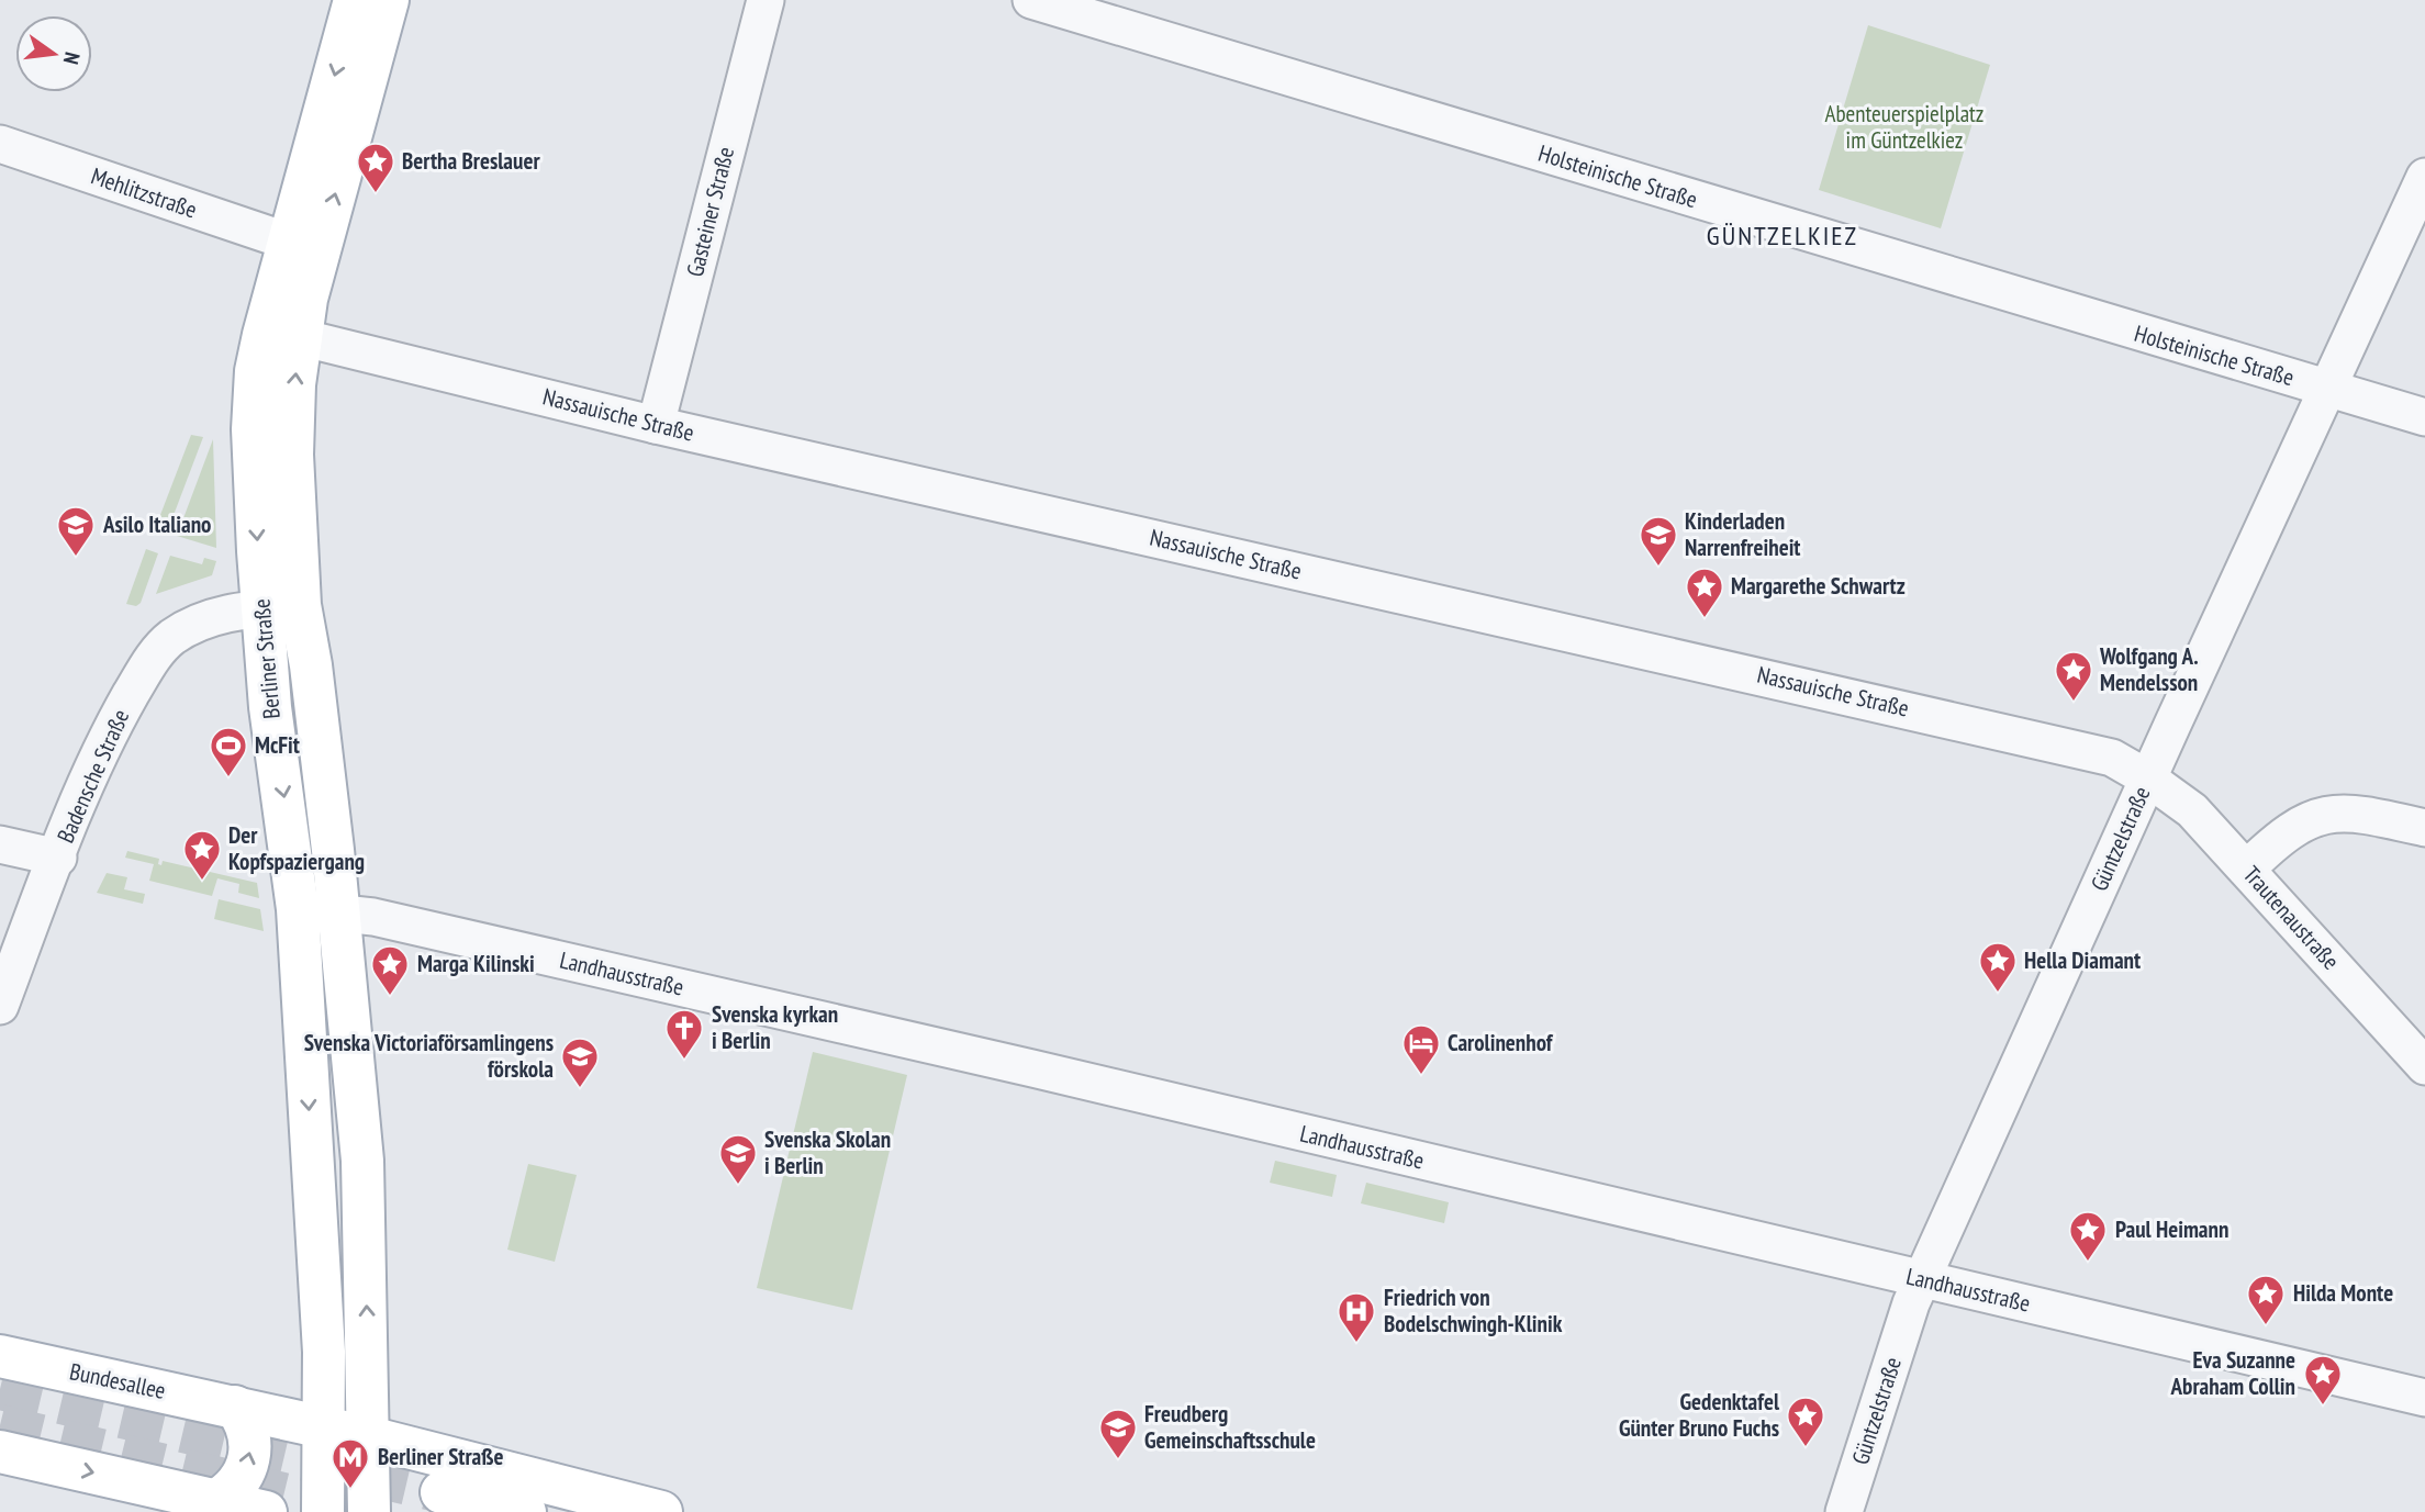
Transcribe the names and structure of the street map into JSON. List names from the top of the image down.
{
  "streets": {
    "main road": ["Berliner Straße", "Bundesallee"],
    "street": [
      "Holsteinische Straße",
      "Mehlitzstraße",
      "Gasteiner Straße",
      "Nassauische Straße",
      "Badensche Straße",
      "Güntzelstraße",
      "Trautenaustraße",
      "Landhausstraße"
    ]
  },
  "crossings": [
    ["Holsteinische Straße", "Güntzelstraße"],
    ["Mehlitzstraße", "Berliner Straße"],
    ["Gasteiner Straße", "Nassauische Straße"],
    ["Nassauische Straße", "Berliner Straße"],
    ["Nassauische Straße", "Güntzelstraße"],
    ["Nassauische Straße", "Trautenaustraße"],
    ["Berliner Straße", "Badensche Straße"],
    ["Berliner Straße", "Landhausstraße"],
    ["Berliner Straße", "Bundesallee"],
    ["Güntzelstraße", "Trautenaustraße"],
    ["Güntzelstraße", "Landhausstraße"]
  ],
  "districts": ["GÜNTZELKIEZ"],
  "parks": ["Abenteuerspielplatz im Güntzelkiez"],
  "places": {
    "place": [
      "Bertha Breslauer",
      "Margarethe Schwartz",
      "Wolfgang A. Mendelsson",
      "Der Kopfspaziergang",
      "Hella Diamant",
      "Marga Kilinski",
      "Paul Heimann",
      "Hilda Monte",
      "Eva Suzanne Abraham Collin",
      "Gedenktafel Günter Bruno Fuchs"
    ],
    "school or university": [
      "Asilo Italiano",
      "Kinderladen Narrenfreiheit",
      "Svenska Victoriaförsamlingens förskola",
      "Svenska Skolan i Berlin",
      "Freudberg Gemeinschaftsschule"
    ],
    "sports": ["McFit"],
    "church": ["Svenska kyrkan i Berlin"],
    "hotel": ["Carolinenhof"],
    "hospital": ["Friedrich von Bodelschwingh-Klinik"],
    "metro station": ["Berliner Straße"]
  },
  "north": "right"
}
